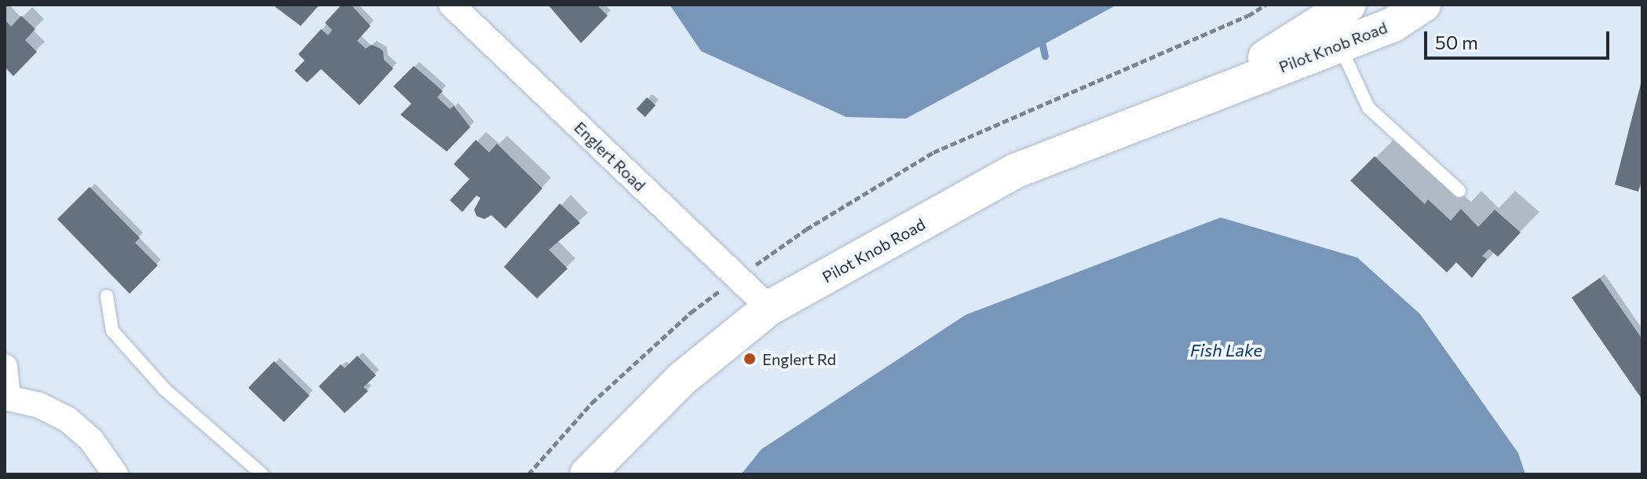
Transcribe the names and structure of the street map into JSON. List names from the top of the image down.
{
  "streets": {
    "main road": ["Pilot Knob Road"],
    "street": ["Englert Road"]
  },
  "crossings": [
    ["Pilot Knob Road", "Englert Road"]
  ],
  "water": ["Fish Lake"],
  "places": ["Englert Rd"],
  "scale_bar": "50 m"
}
